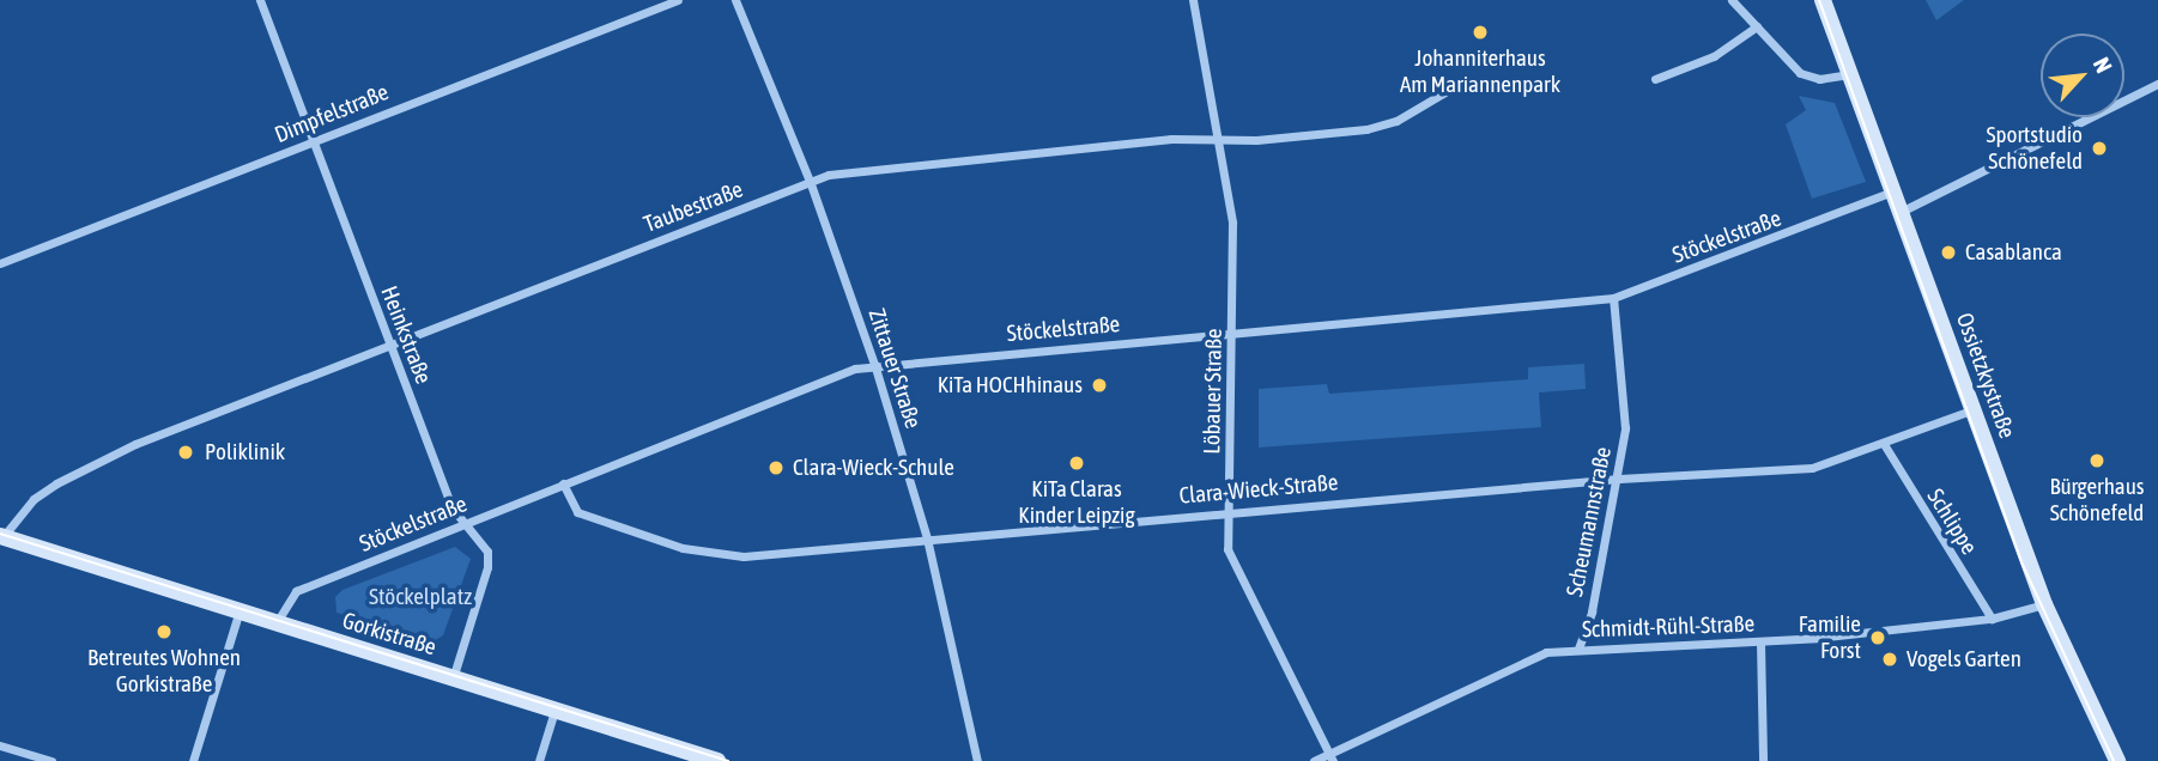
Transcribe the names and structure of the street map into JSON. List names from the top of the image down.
{
  "streets": {
    "main road": ["Ossietzkystraße", "Gorkistraße"],
    "street": [
      "Dimpfelstraße",
      "Taubestraße",
      "Stöckelstraße",
      "Heinkstraße",
      "Zittauer Straße",
      "Löbauer Straße",
      "Clara-Wieck-Straße",
      "Scheumannstraße",
      "Schlippe",
      "Schmidt-Rühl-Straße"
    ]
  },
  "crossings": [
    ["Dimpfelstraße", "Heinkstraße"],
    ["Taubestraße", "Heinkstraße"],
    ["Taubestraße", "Zittauer Straße"],
    ["Taubestraße", "Löbauer Straße"],
    ["Taubestraße", "Gorkistraße"],
    ["Stöckelstraße", "Heinkstraße"],
    ["Stöckelstraße", "Zittauer Straße"],
    ["Stöckelstraße", "Ossietzkystraße"],
    ["Stöckelstraße", "Löbauer Straße"],
    ["Stöckelstraße", "Clara-Wieck-Straße"],
    ["Stöckelstraße", "Scheumannstraße"],
    ["Stöckelstraße", "Gorkistraße"],
    ["Heinkstraße", "Gorkistraße"],
    ["Zittauer Straße", "Clara-Wieck-Straße"],
    ["Ossietzkystraße", "Clara-Wieck-Straße"],
    ["Ossietzkystraße", "Schmidt-Rühl-Straße"],
    ["Löbauer Straße", "Clara-Wieck-Straße"],
    ["Löbauer Straße", "Schmidt-Rühl-Straße"],
    ["Clara-Wieck-Straße", "Scheumannstraße"],
    ["Clara-Wieck-Straße", "Schlippe"],
    ["Scheumannstraße", "Schmidt-Rühl-Straße"],
    ["Schlippe", "Schmidt-Rühl-Straße"]
  ],
  "parks": ["Stöckelplatz"],
  "places": [
    "Johanniterhaus Am Mariannenpark",
    "Sportstudio Schönefeld",
    "Casablanca",
    "KiTa HOCHhinaus",
    "Poliklinik",
    "Bürgerhaus Schönefeld",
    "KiTa Claras Kinder Leipzig",
    "Clara-Wieck-Schule",
    "Betreutes Wohnen Gorkistraße",
    "Familie Forst",
    "Vogels Garten"
  ],
  "north": "top right"
}
